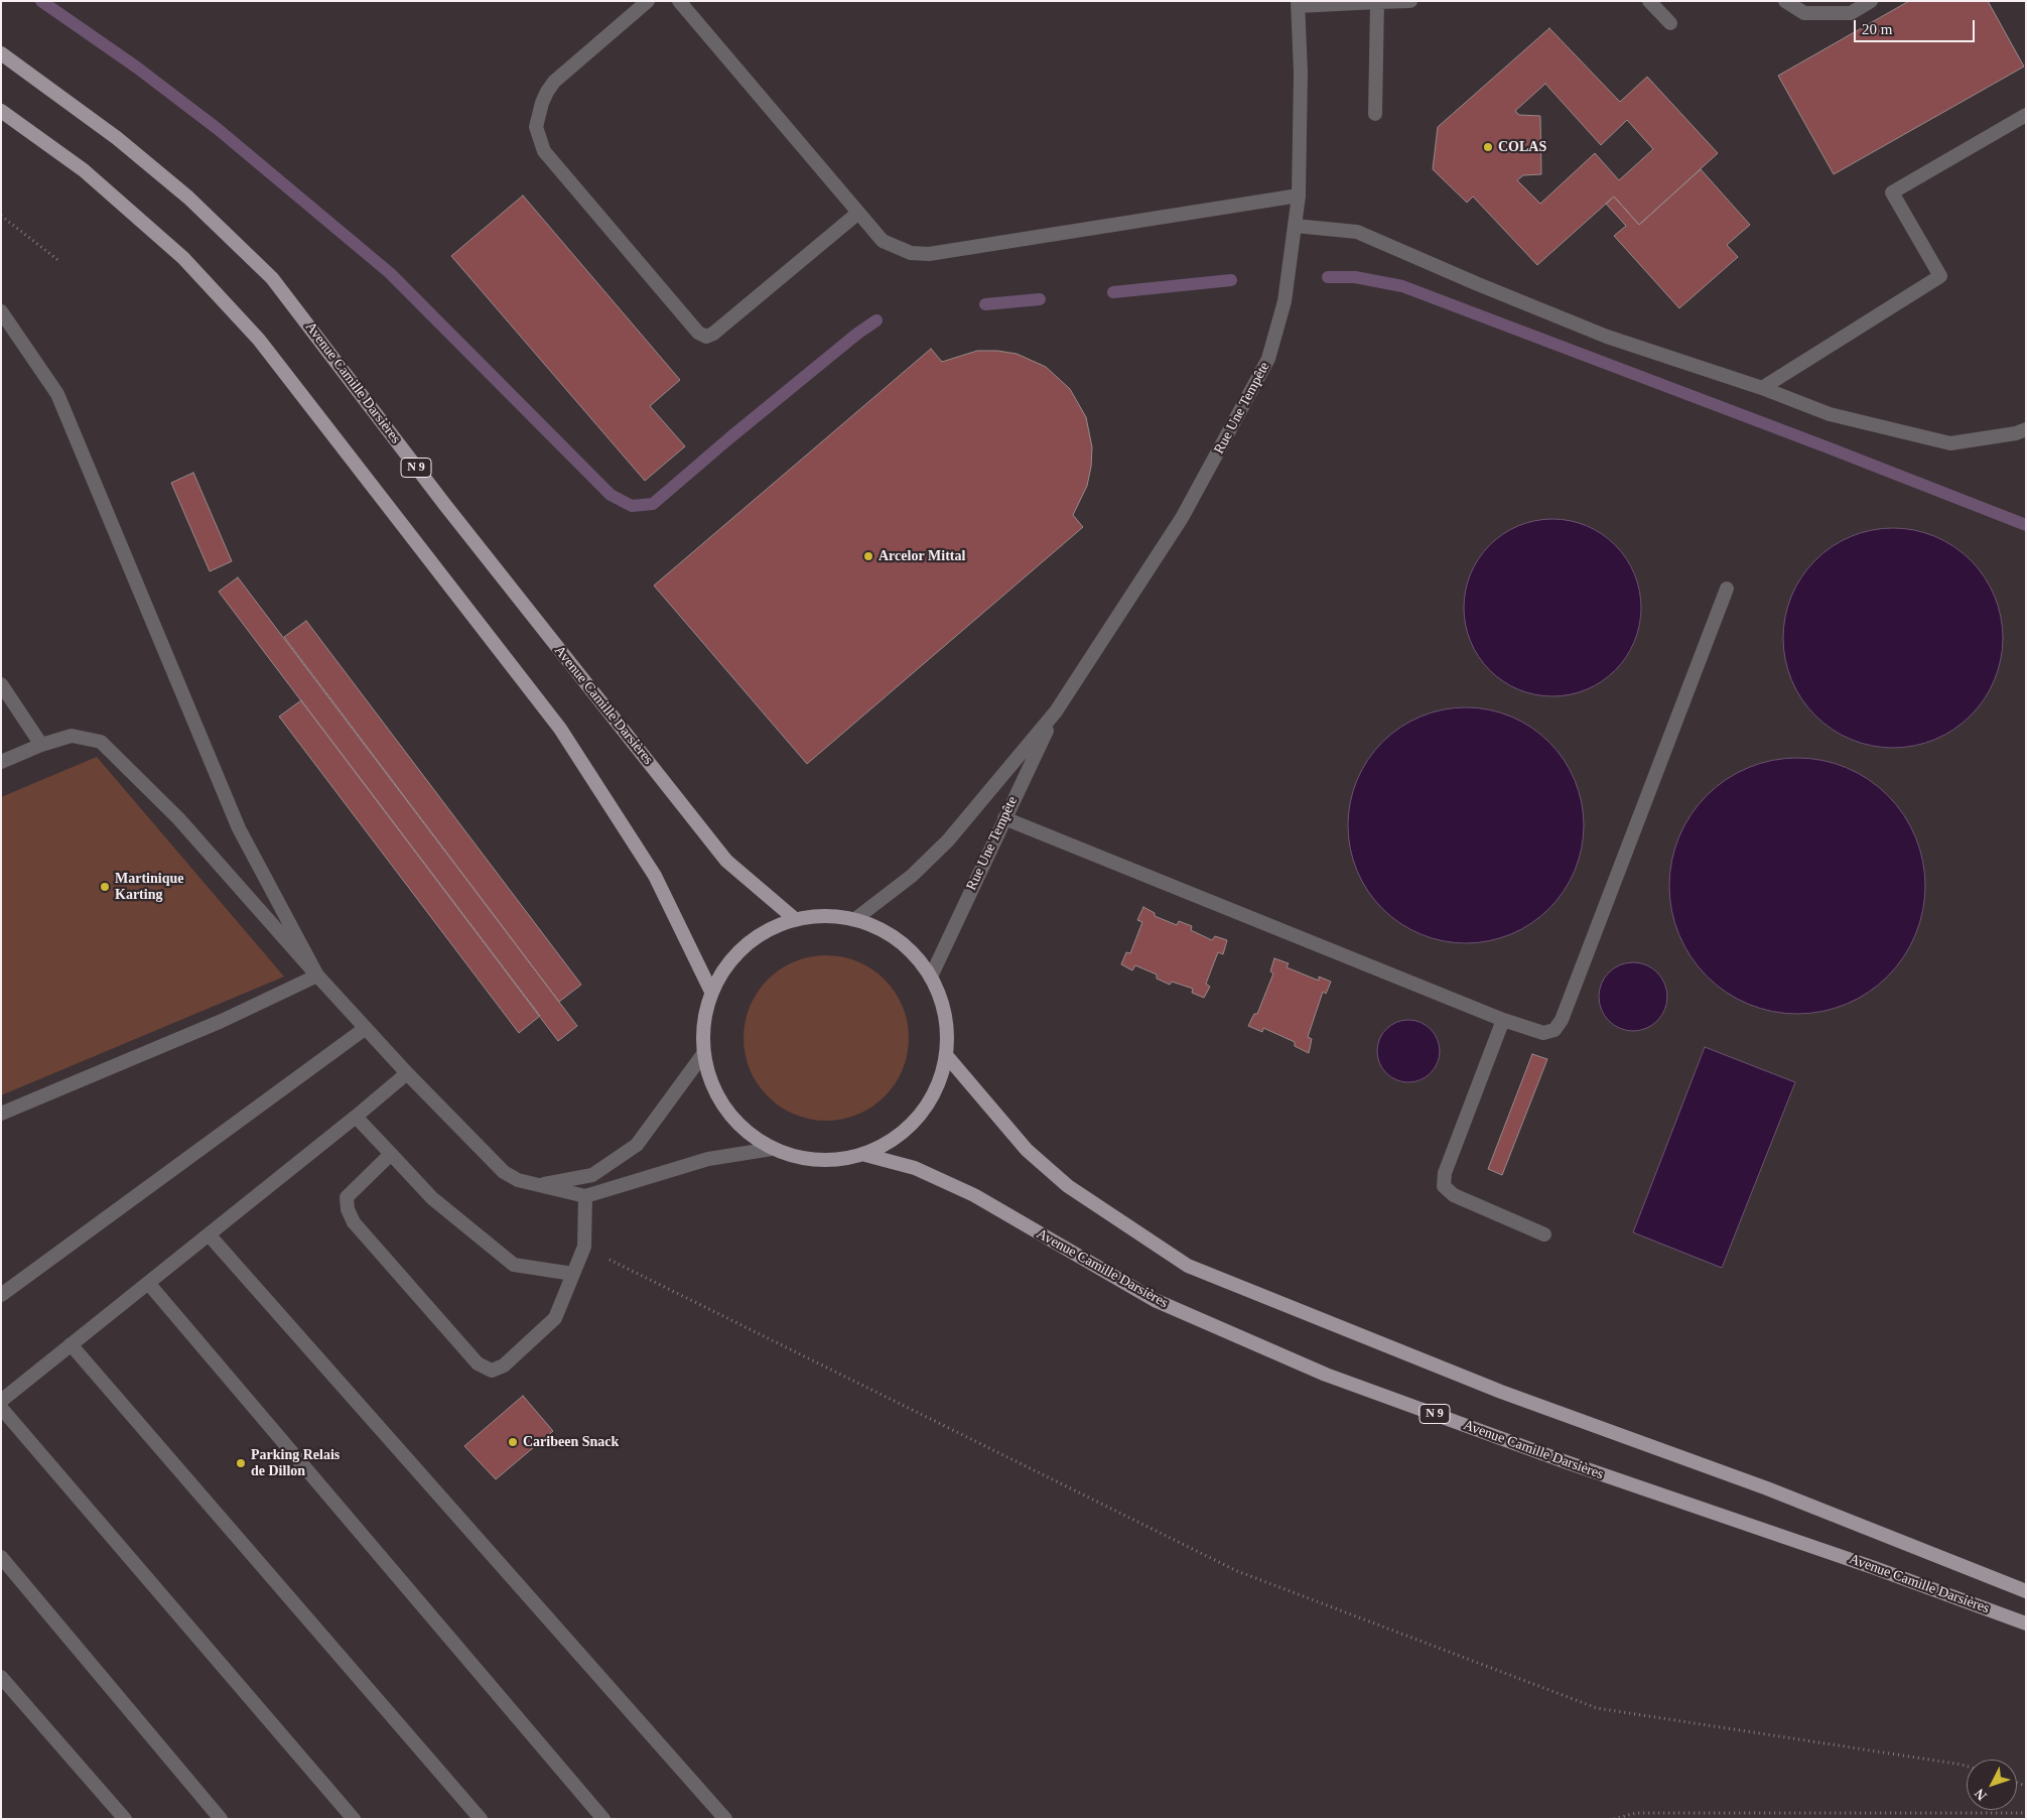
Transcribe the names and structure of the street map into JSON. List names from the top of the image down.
{
  "streets": {
    "main road": ["Avenue Camille Darsières", "N 9"],
    "street": ["Rue Une Tempête"]
  },
  "places": [
    "COLAS",
    "Arcelor Mittal",
    "Martinique Karting",
    "Caribeen Snack",
    "Parking Relais de Dillon"
  ],
  "scale_bar": "20 m",
  "north": "bottom left"
}
